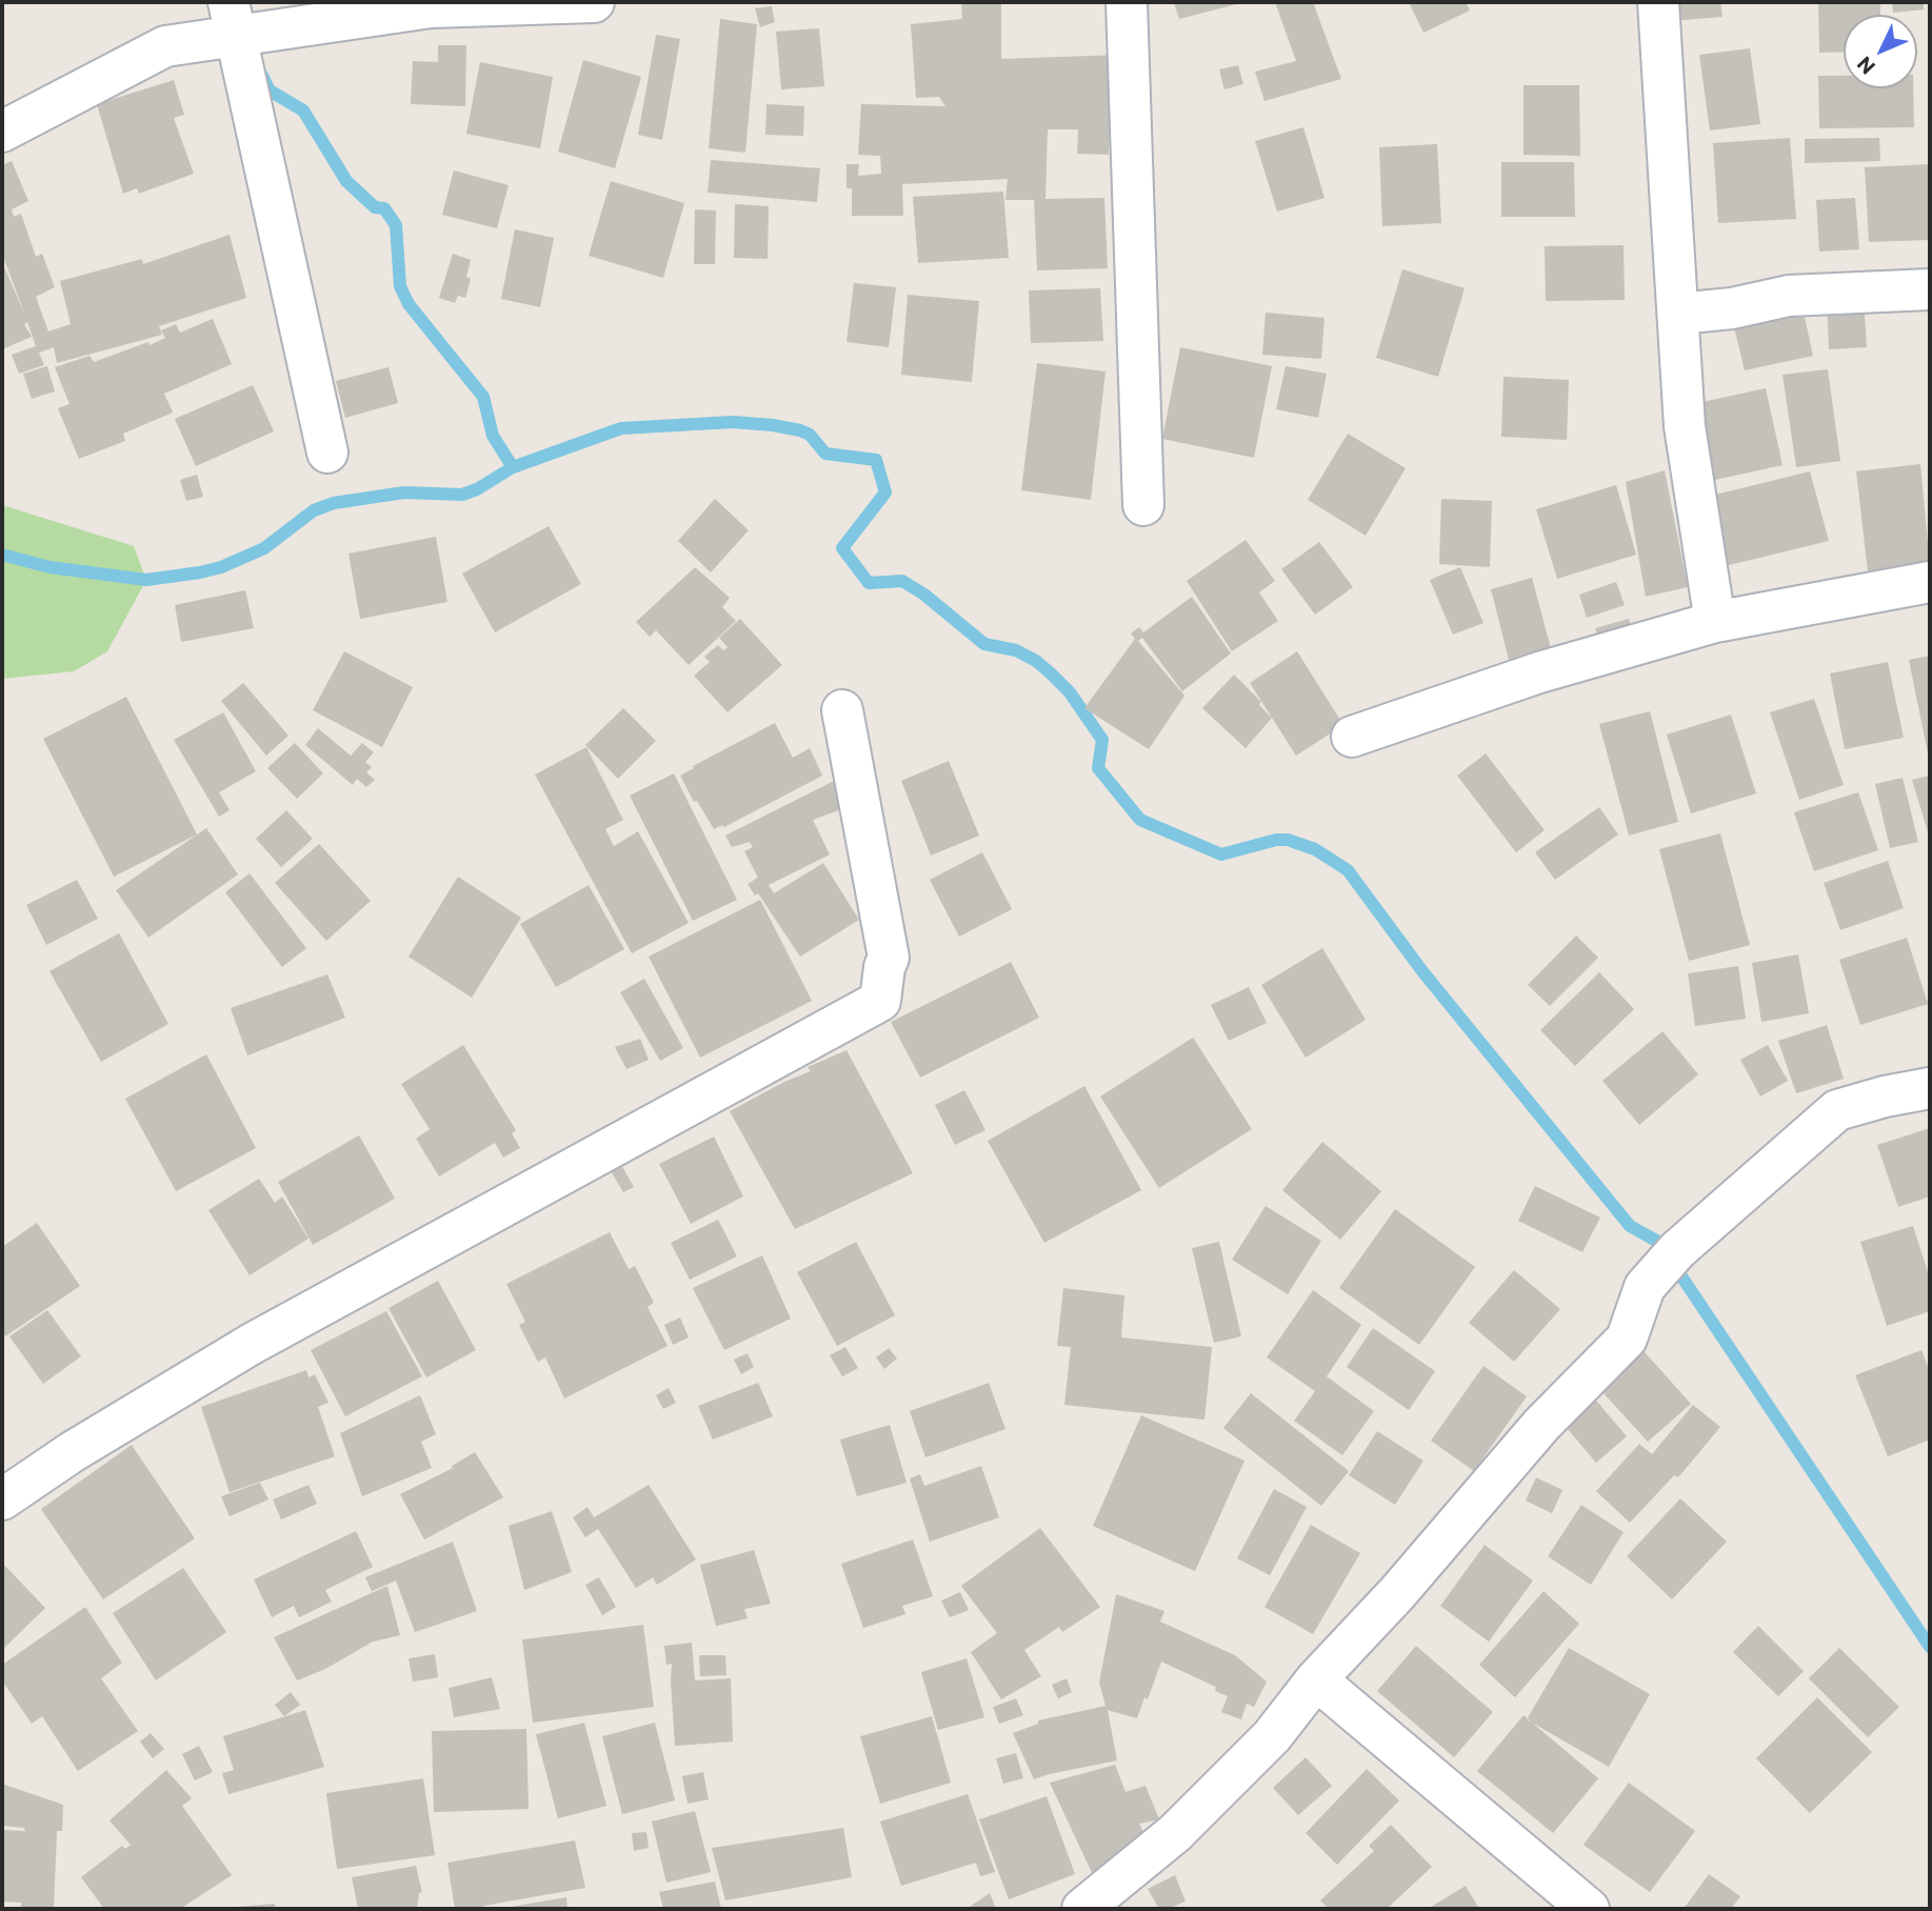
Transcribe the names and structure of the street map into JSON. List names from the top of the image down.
{
  "north": "bottom left"
}
